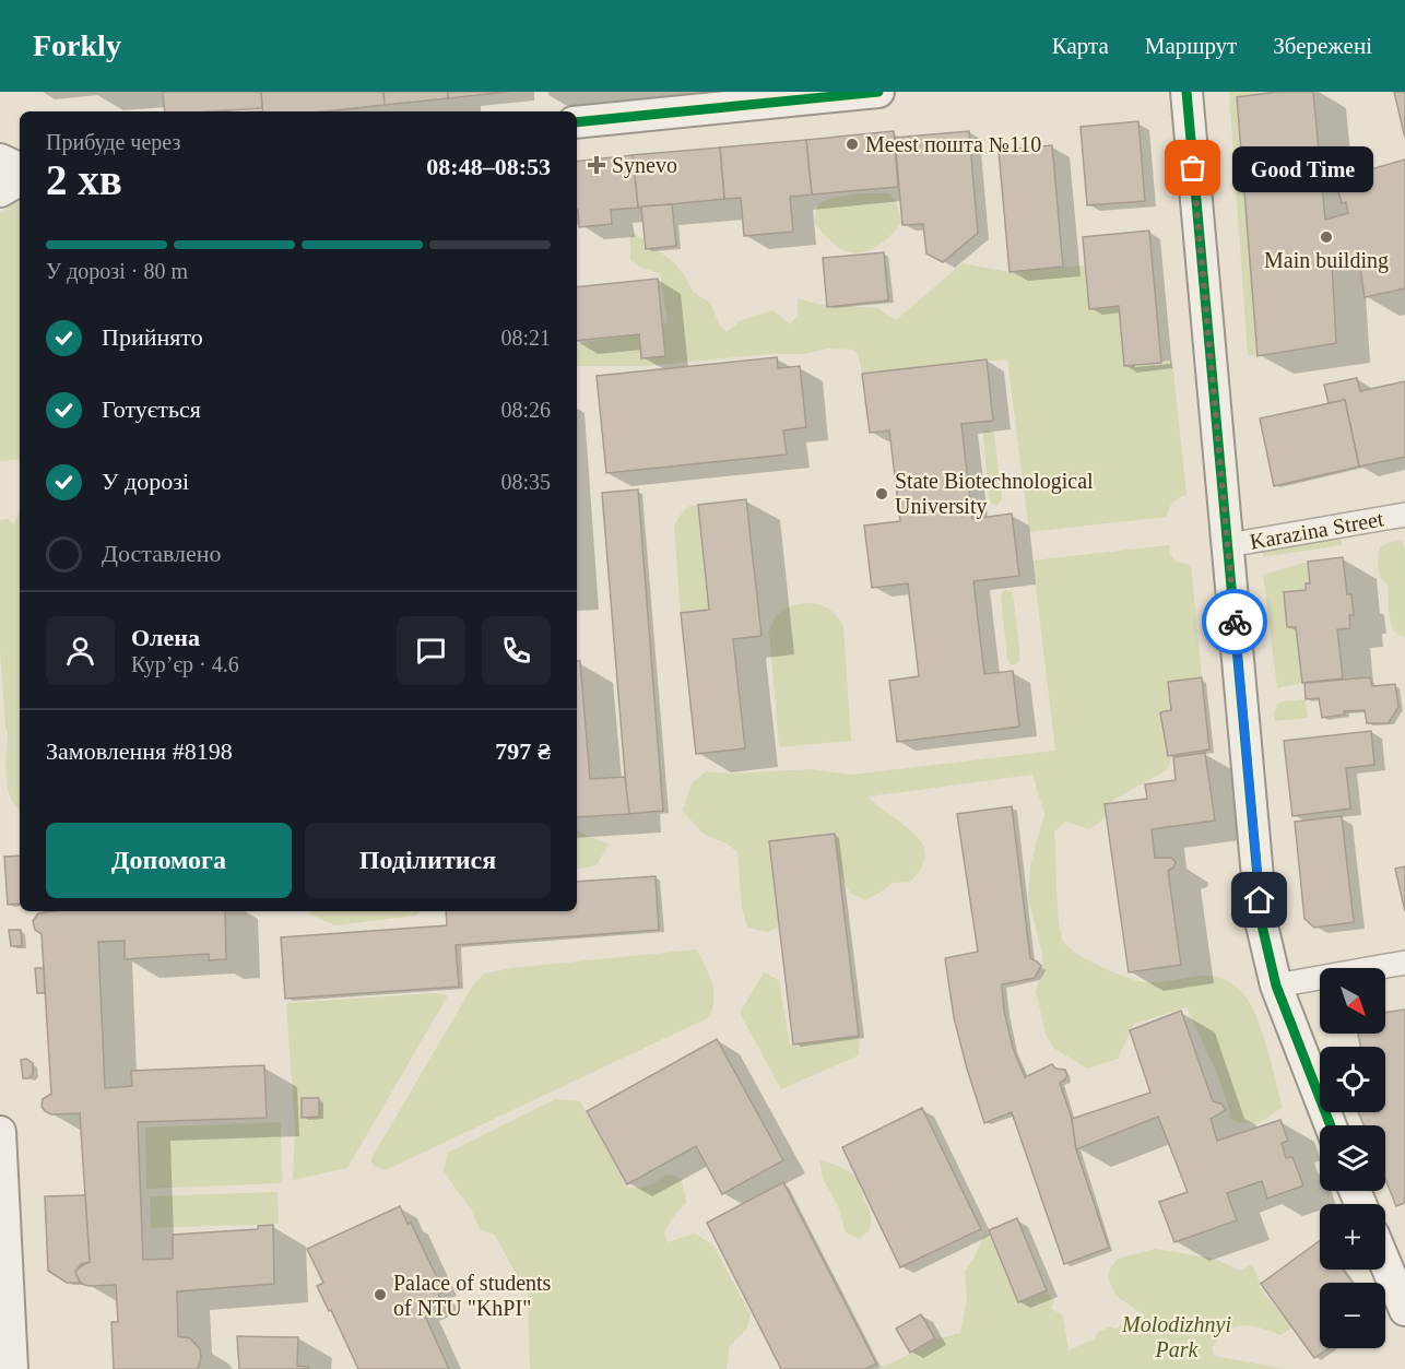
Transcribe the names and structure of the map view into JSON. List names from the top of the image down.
{
  "streets": {
    "street": ["Karazina Street"]
  },
  "parks": ["Molodizhnyi Park"],
  "places": {
    "other": [
      "Meest пошта №110",
      "Good Time",
      "Main building",
      "State Biotechnological University",
      "Palace of students of NTU \"KhPI\""
    ],
    "health": ["Synevo"]
  },
  "north": "bottom right",
  "page": {
    "header": "Forkly",
    "nav": ["Карта", "Маршрут", "Збережені"],
    "heading": ["2 хв", "Прибуде через", "08:48–08:53"],
    "panel": [
      "Олена",
      "Кур’єр · 4.6",
      "Замовлення #8198",
      "797 ₴"
    ],
    "bubble": "Good Time",
    "bar": "У дорозі · 80 m",
    "list": [
      ["Прийнято", "08:21"],
      ["Готується", "08:26"],
      ["У дорозі", "08:35"],
      "Доставлено"
    ],
    "buttons": ["Допомога", "Поділитися"],
    "map_buttons": ["+", "−"]
  }
}
